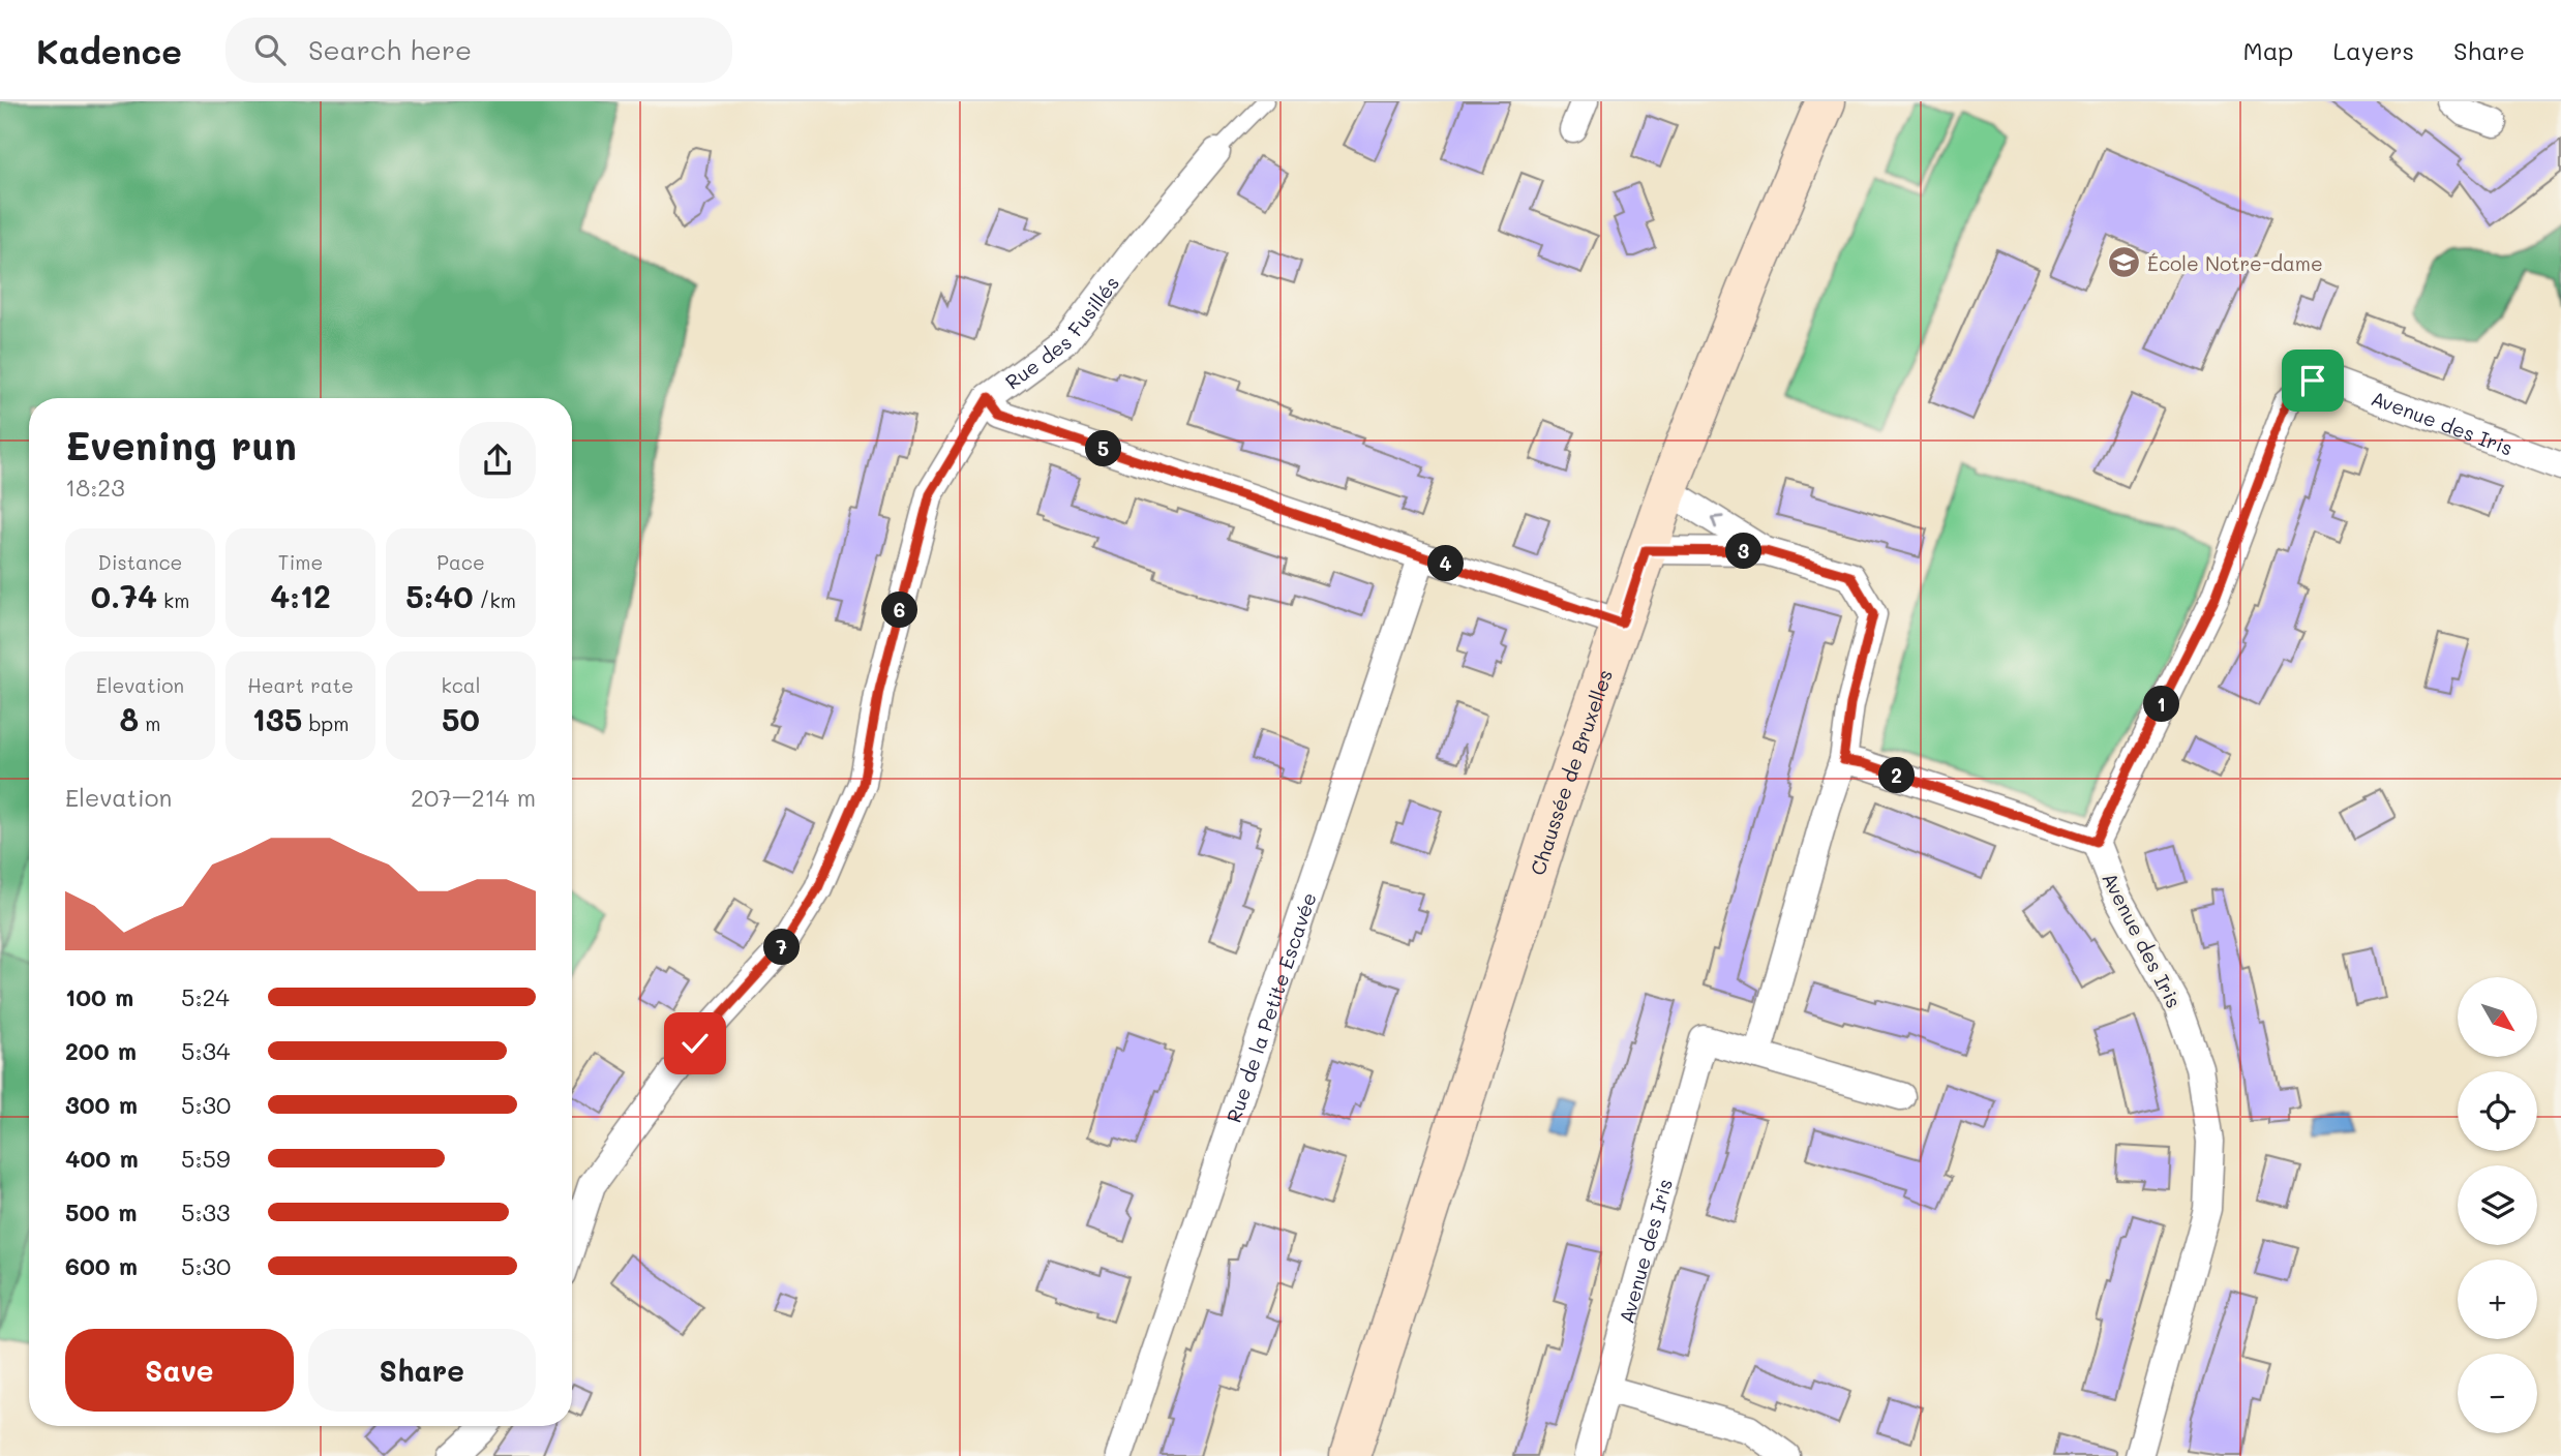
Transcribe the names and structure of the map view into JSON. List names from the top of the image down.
{
  "streets": {
    "main road": ["Chaussée de Bruxelles"],
    "street": ["Rue des Fusillés", "Avenue des Iris", "Rue de la Petite Escavée"]
  },
  "places": {
    "school or university": ["École Notre-dame"]
  },
  "north": "bottom right",
  "page": {
    "header": "Kadence",
    "search": "Search here",
    "nav": ["Map", "Layers", "Share"],
    "heading": ["Evening run", "18:23"],
    "pins": [
      "5",
      "3",
      "4",
      "6",
      "1",
      "2",
      "7"
    ],
    "stats": [
      ["Distance", "0.74 km"],
      ["Time", "4:12"],
      ["Pace", "5:40 /km"],
      ["Elevation", "8 m"],
      ["Heart rate", "135 bpm"],
      ["kcal", "50"]
    ],
    "chart": ["Elevation", "207–214 m"],
    "list": [
      {
        "name": "100 m",
        "note": "5:24"
      },
      {
        "name": "200 m",
        "note": "5:34"
      },
      {
        "name": "300 m",
        "note": "5:30"
      },
      {
        "name": "400 m",
        "note": "5:59"
      },
      {
        "name": "500 m",
        "note": "5:33"
      },
      {
        "name": "600 m",
        "note": "5:30"
      }
    ],
    "map_buttons": ["+", "−"],
    "buttons": ["Save", "Share"]
  }
}
